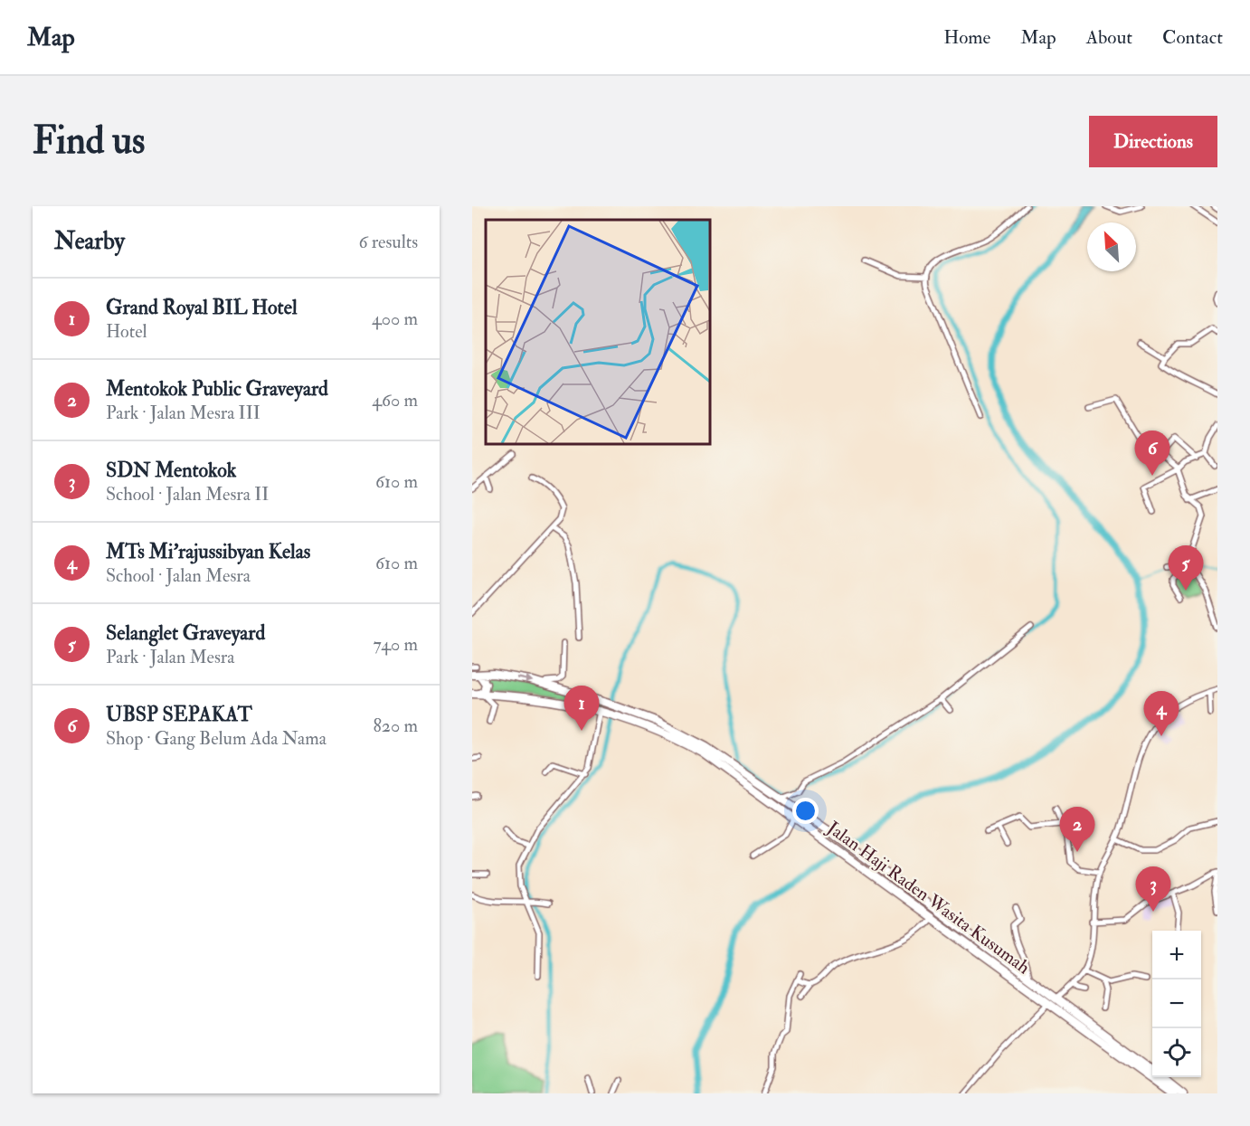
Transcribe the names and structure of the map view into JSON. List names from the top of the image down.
{
  "streets": {
    "highway": ["Jalan Haji Raden Wasita Kusumah"]
  },
  "north": "top left",
  "page": {
    "header": "Map",
    "nav": [
      "Home",
      "Map",
      "About",
      "Contact"
    ],
    "buttons": "Directions",
    "title": "Find us",
    "heading": ["Nearby", "6 results"],
    "list": [
      {
        "mark": "1",
        "name": "Grand Royal BIL Hotel",
        "note": "Hotel",
        "value": "400 m"
      },
      {
        "mark": "2",
        "name": "Mentokok Public Graveyard",
        "note": "Park · Jalan Mesra III",
        "value": "460 m"
      },
      {
        "mark": "3",
        "name": "SDN Mentokok",
        "note": "School · Jalan Mesra II",
        "value": "610 m"
      },
      {
        "mark": "4",
        "name": "MTs Mi'rajussibyan Kelas",
        "note": "School · Jalan Mesra",
        "value": "610 m"
      },
      {
        "mark": "5",
        "name": "Selanglet Graveyard",
        "note": "Park · Jalan Mesra",
        "value": "740 m"
      },
      {
        "mark": "6",
        "name": "UBSP SEPAKAT",
        "note": "Shop · Gang Belum Ada Nama",
        "value": "820 m"
      }
    ],
    "pins": [
      "6",
      "5",
      "1",
      "4",
      "2",
      "3"
    ],
    "map_buttons": ["+", "−"]
  }
}
